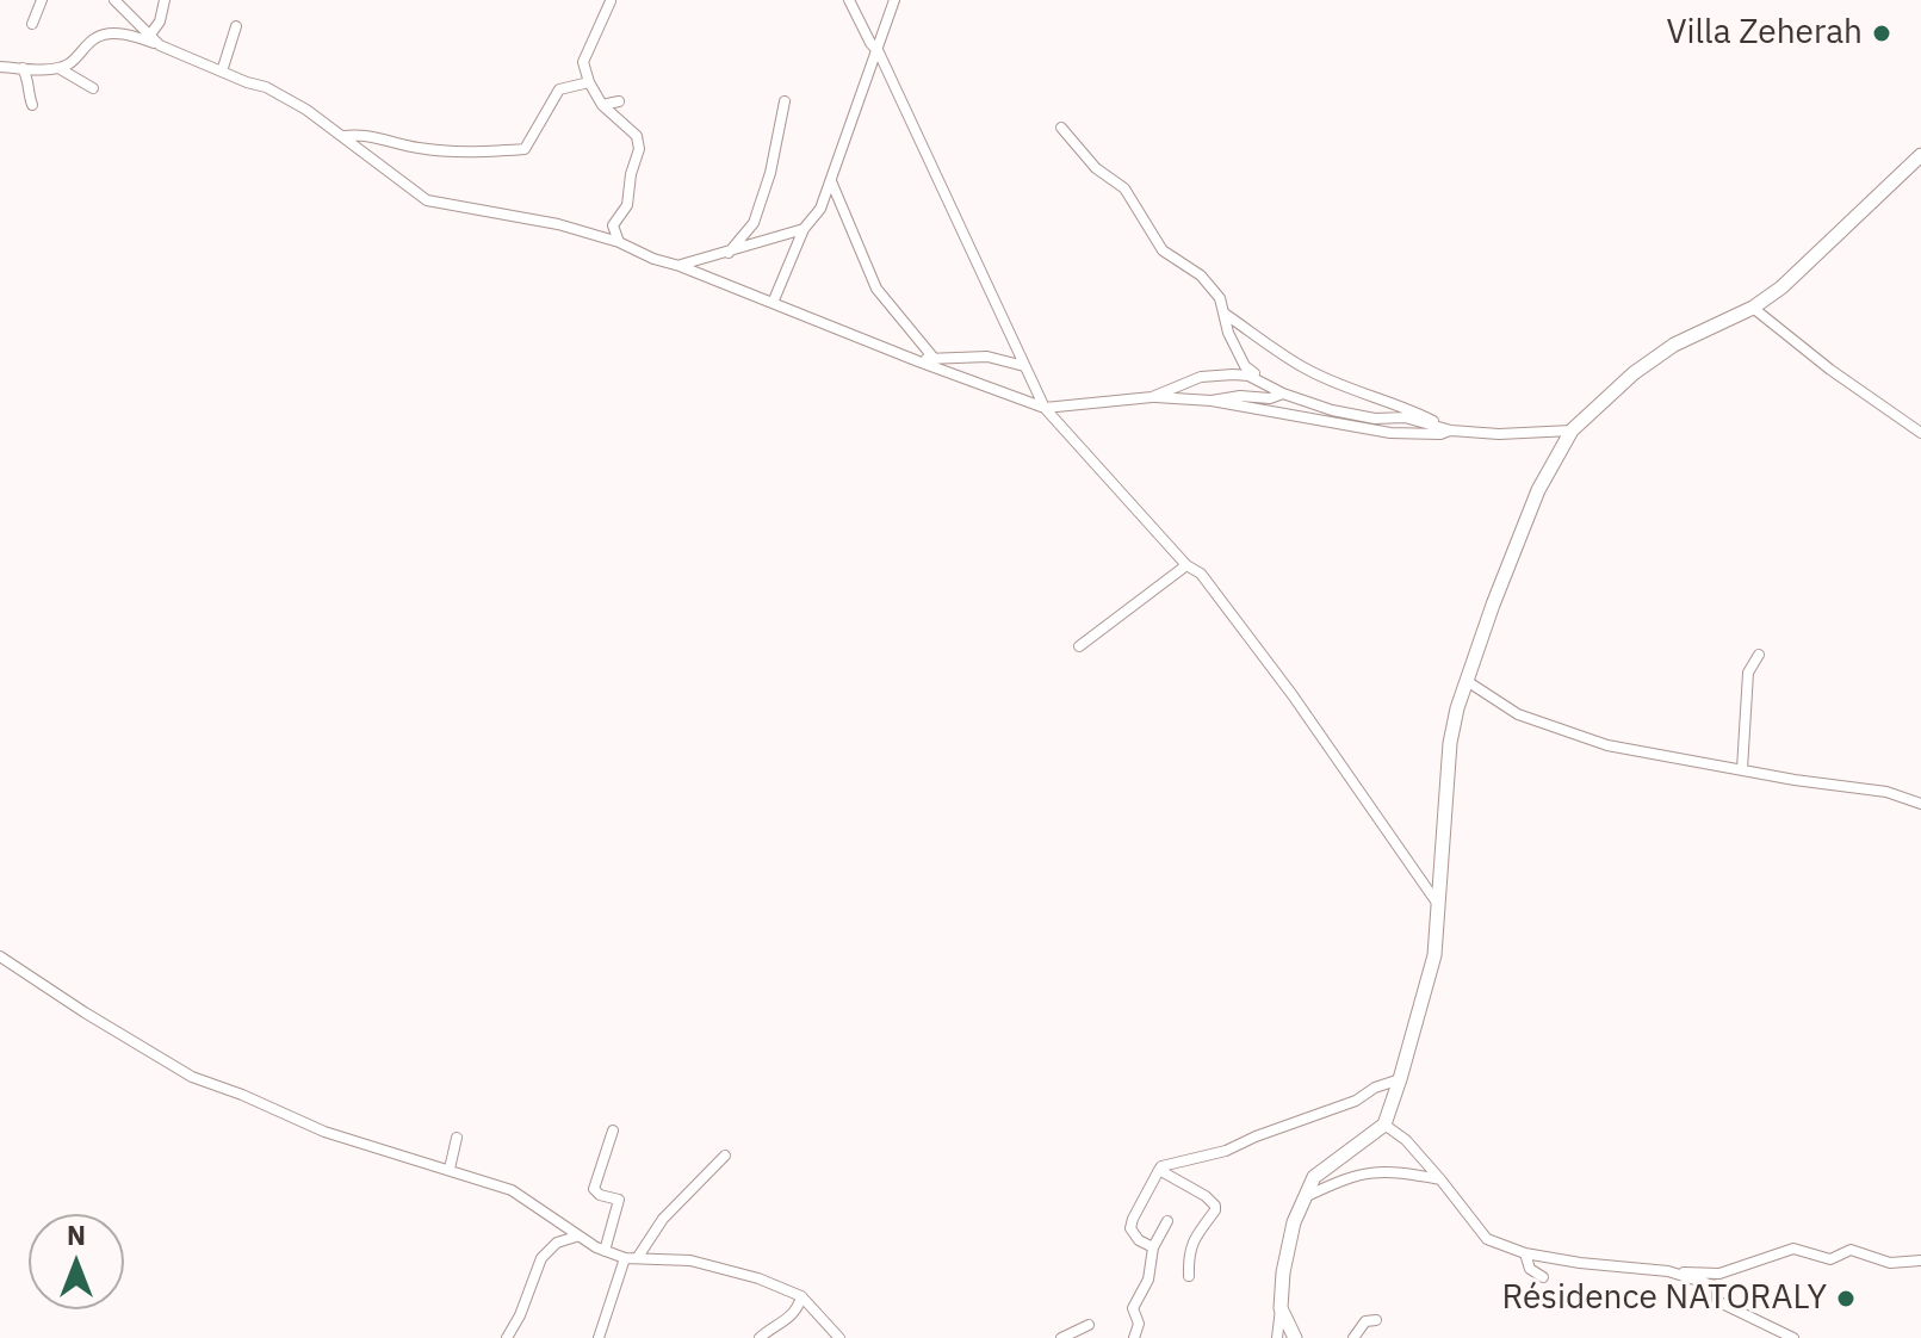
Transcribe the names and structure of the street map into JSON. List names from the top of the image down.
{
  "places": ["Villa Zeherah", "Résidence NATORALY"],
  "north": "top"
}
